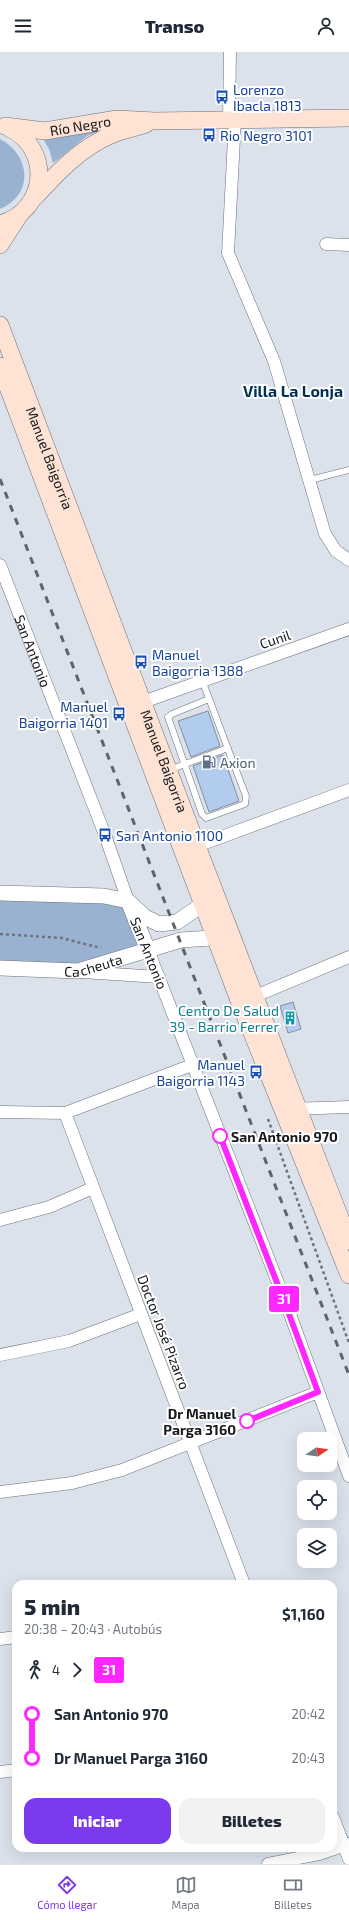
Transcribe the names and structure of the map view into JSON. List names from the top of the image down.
{
  "streets": {
    "main road": ["Río Negro", "Manuel Baigorria"],
    "street": [
      "Cunil",
      "San Antonio",
      "Cacheuta",
      "Doctor José Pizarro"
    ]
  },
  "crossings": [
    ["Manuel Baigorria", "Cunil"],
    ["Manuel Baigorria", "Cacheuta"],
    ["San Antonio", "Cacheuta"]
  ],
  "districts": ["Villa La Lonja"],
  "places": {
    "bus stop": [
      "Lorenzo Ibacla 1813",
      "Rio Negro 3101",
      "Manuel Baigorria 1388",
      "Manuel Baigorria 1401",
      "San Antonio 1100",
      "Manuel Baigorria 1143"
    ],
    "fuel station": ["Axion"],
    "building": ["Centro De Salud 39 - Barrio Ferrer"],
    "other": ["San Antonio 970", "Dr Manuel Parga 3160"]
  },
  "lines": ["bus line 31"],
  "north": "right",
  "page": {
    "header": "Transo",
    "on_map": "31",
    "heading": ["5 min", "20:38 – 20:43 · Autobús", "$1,160"],
    "legs": ["4", "31"],
    "list": [
      {
        "name": "San Antonio 970",
        "value": "20:42"
      },
      {
        "name": "Dr Manuel Parga 3160",
        "value": "20:43"
      }
    ],
    "buttons": ["Iniciar", "Billetes"],
    "tabs": ["Cómo llegar", "Mapa", "Billetes"]
  }
}
